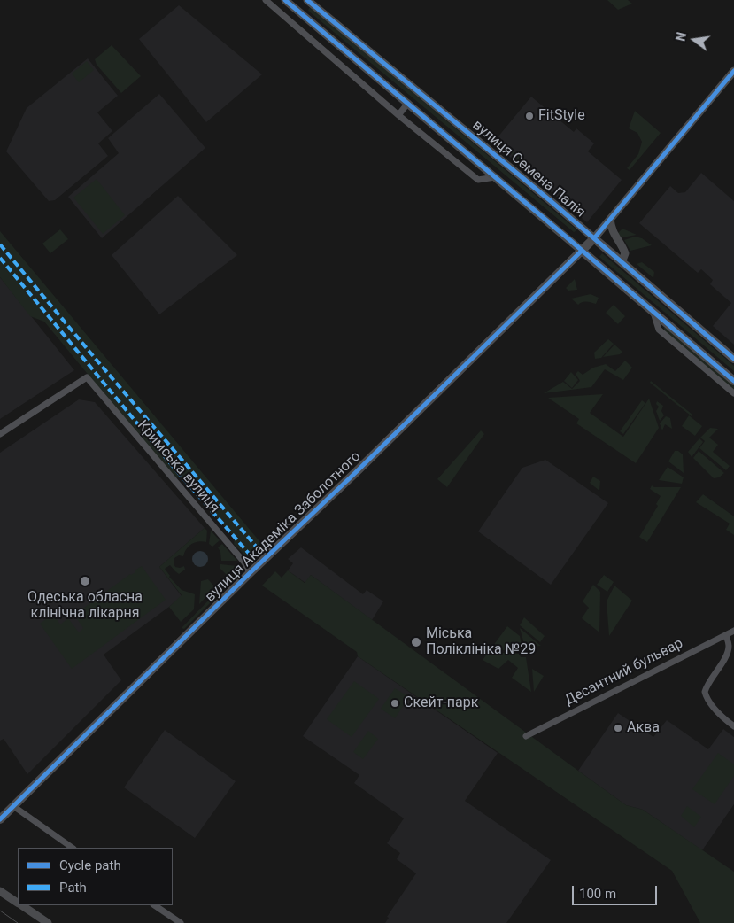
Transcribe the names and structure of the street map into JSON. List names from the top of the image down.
{
  "streets": {
    "highway": ["вулиця Семена Палія", "вулиця Академіка Заболотного"],
    "street": ["Кримська вулиця", "Десантний бульвар"]
  },
  "crossings": [
    ["вулиця Семена Палія", "вулиця Академіка Заболотного"],
    ["Кримська вулиця", "вулиця Академіка Заболотного"]
  ],
  "places": [
    "FitStyle",
    "Одеська обласна клінічна лікарня",
    "Міська Поліклініка №29",
    "Скейт-парк",
    "Аква"
  ],
  "legend": ["Cycle path", "Path"],
  "scale_bar": "100 m",
  "north": "left"
}
